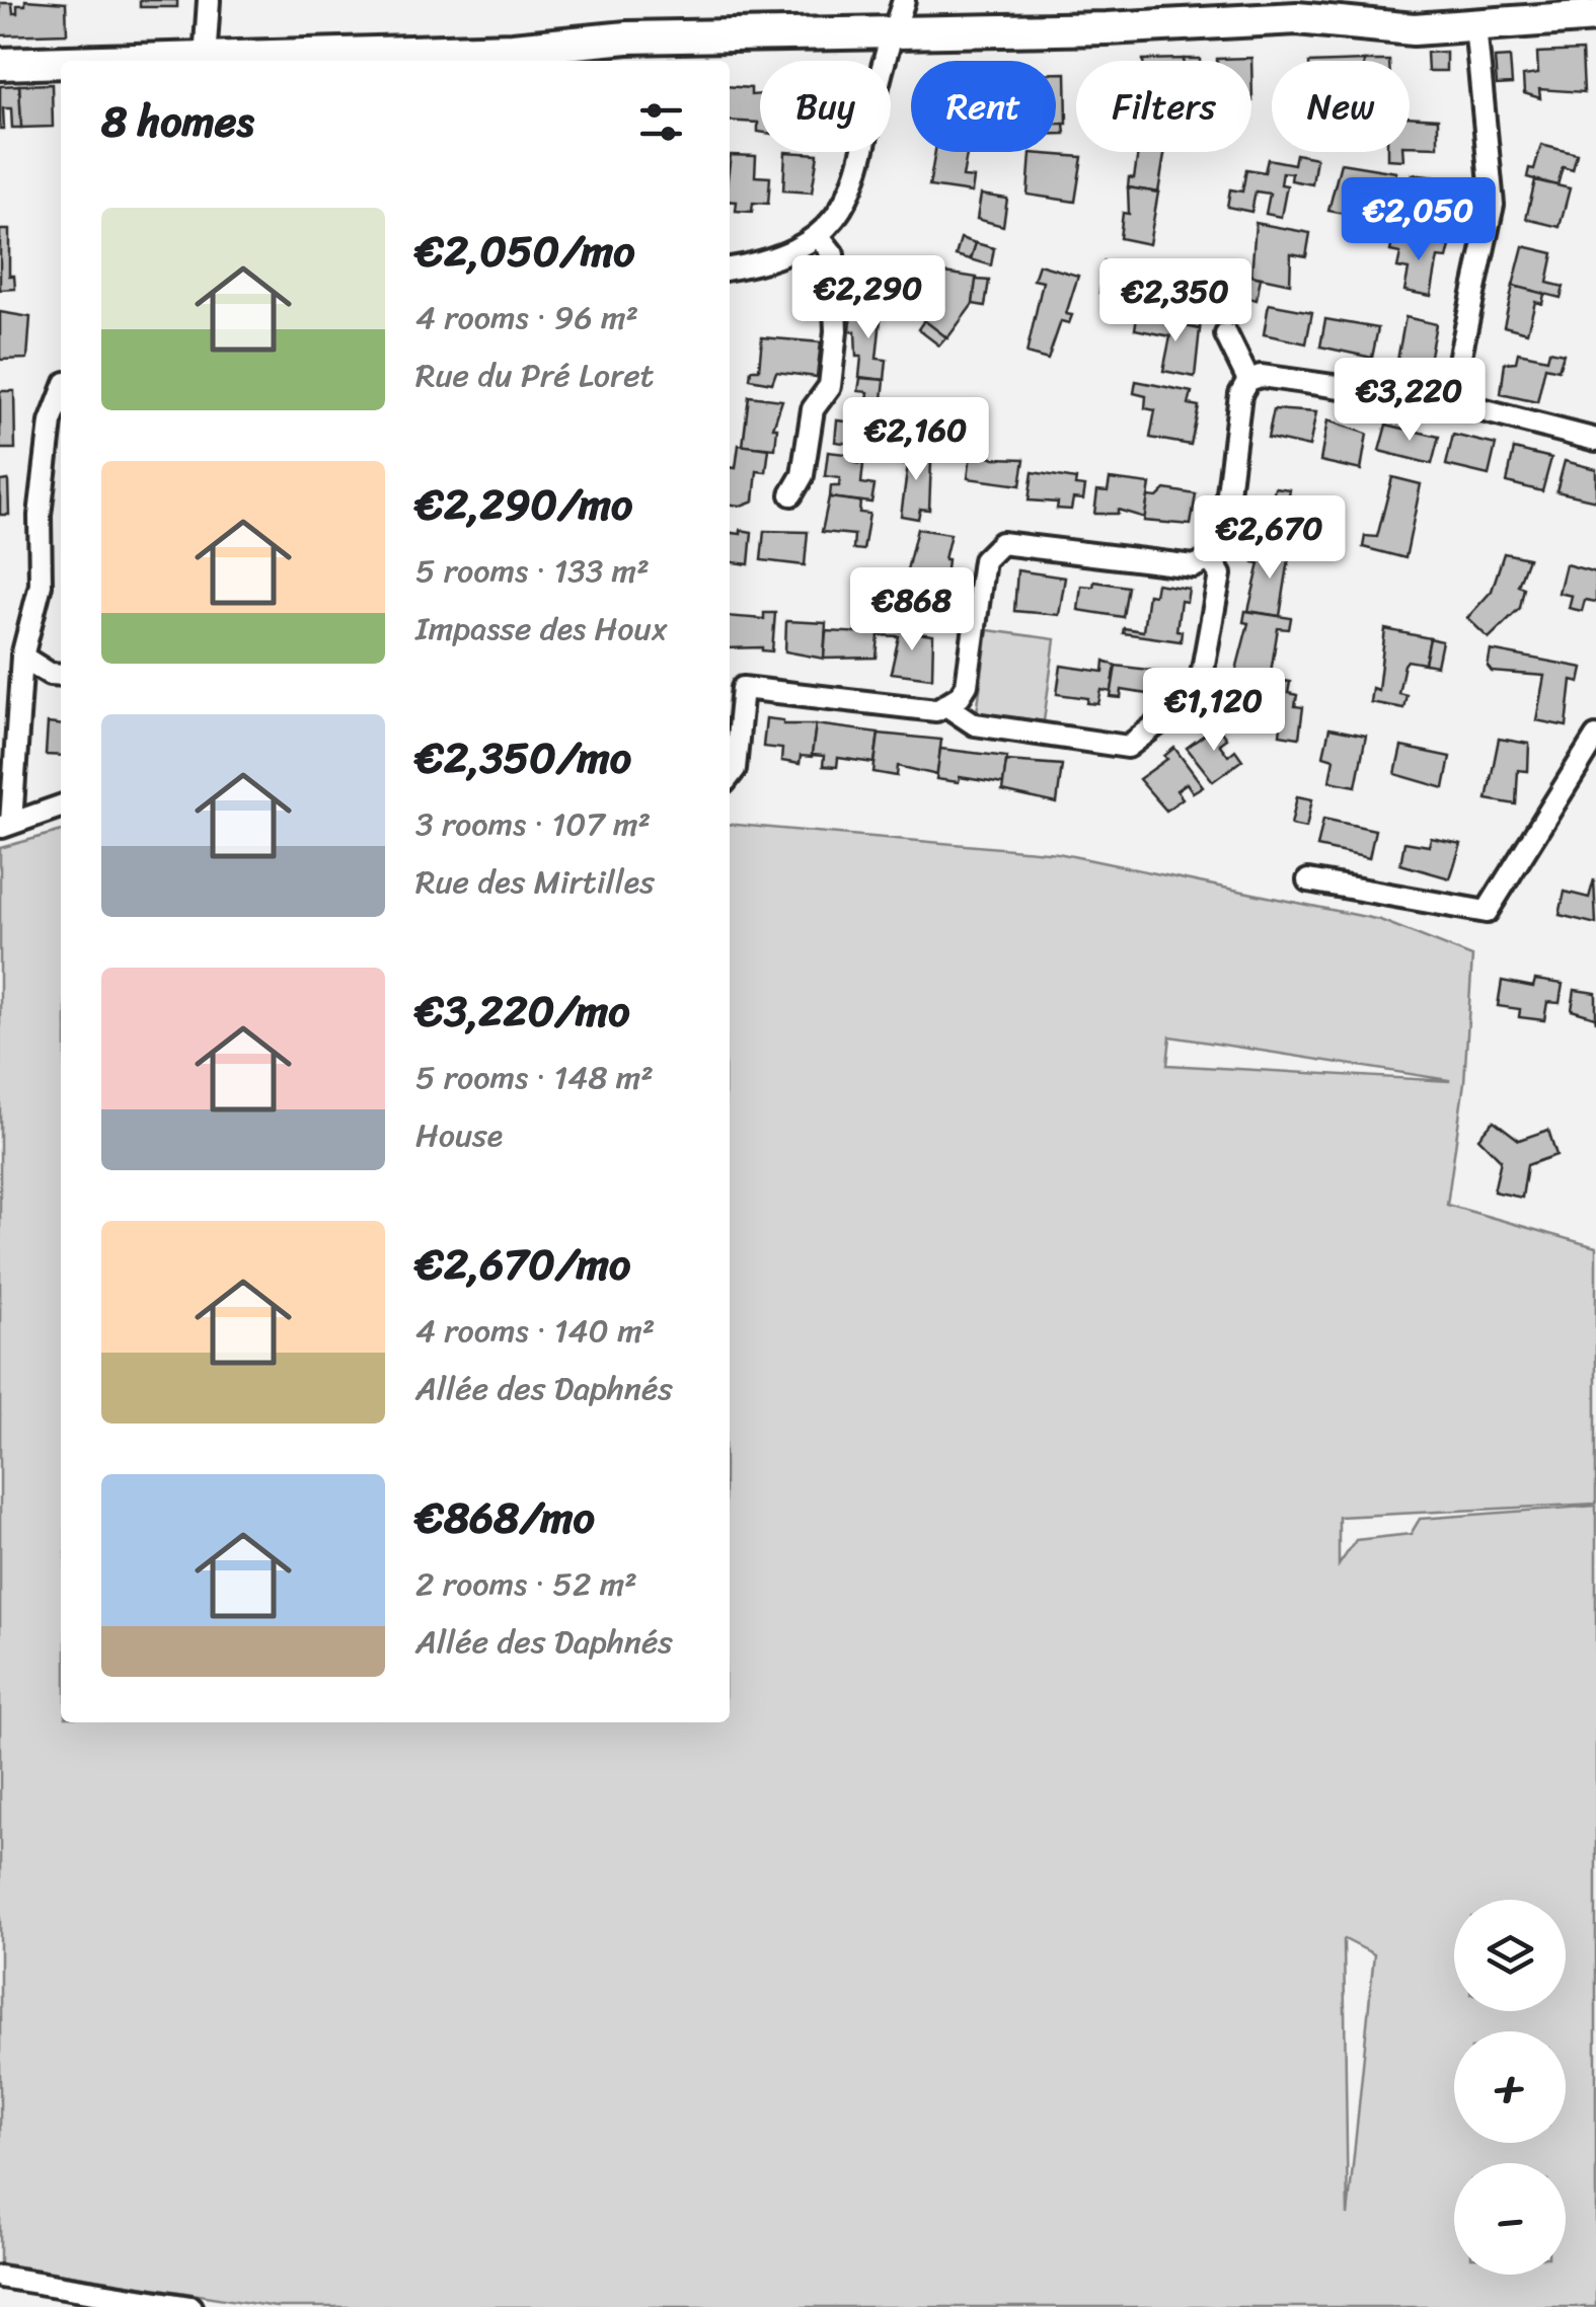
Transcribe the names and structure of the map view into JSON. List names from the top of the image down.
{
  "page": {
    "chip": [
      "Buy",
      "Rent",
      "Filters",
      "New"
    ],
    "heading": "8 homes",
    "price": [
      "€2,050",
      "€2,290",
      "€2,350",
      "€3,220",
      "€2,160",
      "€2,670",
      "€868",
      "€1,120"
    ],
    "list": [
      {
        "name": "€2,050/mo",
        "note": "4 rooms · 96 m² · Rue du Pré Loret"
      },
      {
        "name": "€2,290/mo",
        "note": "5 rooms · 133 m² · Impasse des Houx"
      },
      {
        "name": "€2,350/mo",
        "note": "3 rooms · 107 m² · Rue des Mirtilles"
      },
      {
        "name": "€3,220/mo",
        "note": "5 rooms · 148 m² · House"
      },
      {
        "name": "€2,670/mo",
        "note": "4 rooms · 140 m² · Allée des Daphnés"
      },
      {
        "name": "€868/mo",
        "note": "2 rooms · 52 m² · Allée des Daphnés"
      }
    ],
    "map_buttons": ["+", "−"]
  }
}
